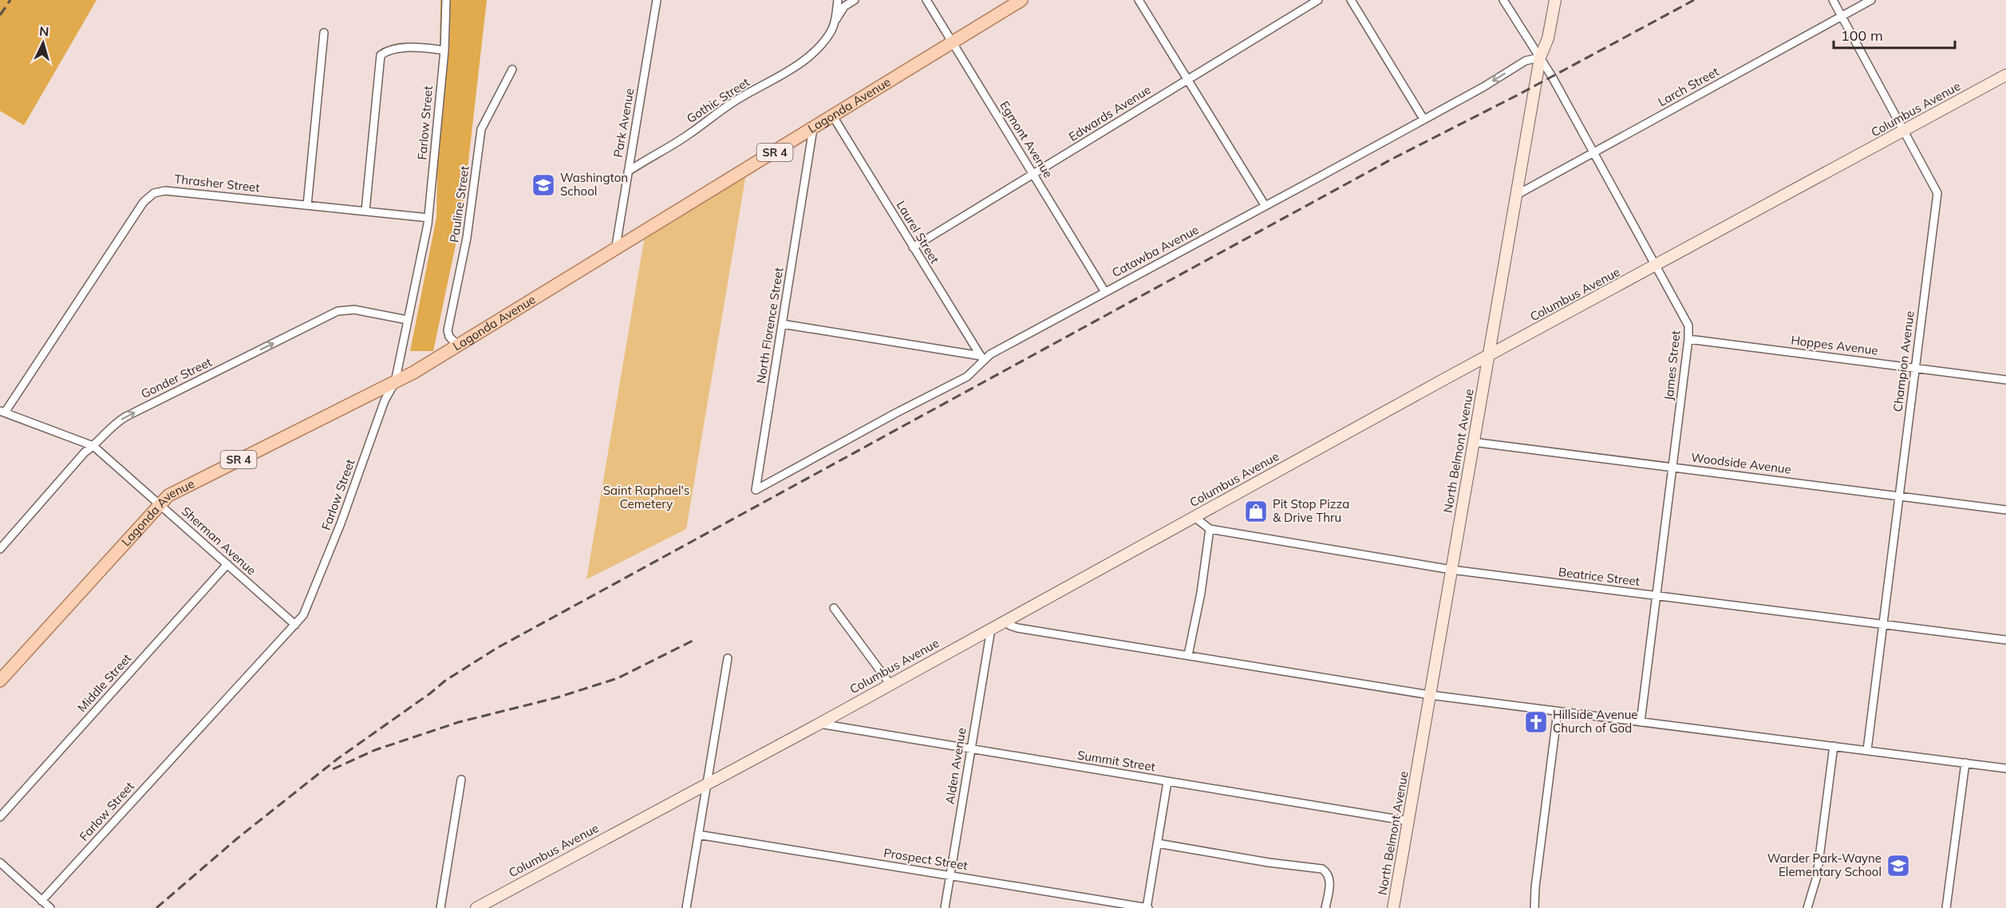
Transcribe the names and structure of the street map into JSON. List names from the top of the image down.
{
  "streets": {
    "main road": ["Lagonda Avenue", "SR 4"],
    "street": [
      "Larch Street",
      "Gothic Street",
      "Columbus Avenue",
      "Edwards Avenue",
      "Farlow Street",
      "Park Avenue",
      "Egmont Avenue",
      "Thrasher Street",
      "Pauline Street",
      "Laurel Street",
      "Catawba Avenue",
      "North Florence Street",
      "Hoppes Avenue",
      "Champion Avenue",
      "James Street",
      "Gonder Street",
      "North Belmont Avenue",
      "Woodside Avenue",
      "Sherman Avenue",
      "Beatrice Street",
      "Middle Street",
      "Summit Street",
      "Alden Avenue",
      "Prospect Street"
    ]
  },
  "crossings": [
    ["Larch Street", "Champion Avenue"],
    ["Larch Street", "James Street"],
    ["Larch Street", "North Belmont Avenue"],
    ["Gothic Street", "Park Avenue"],
    ["Lagonda Avenue", "Farlow Street"],
    ["Lagonda Avenue", "Park Avenue"],
    ["Lagonda Avenue", "Egmont Avenue"],
    ["Lagonda Avenue", "Pauline Street"],
    ["Lagonda Avenue", "Laurel Street"],
    ["Lagonda Avenue", "North Florence Street"],
    ["Lagonda Avenue", "Sherman Avenue"],
    ["Columbus Avenue", "Champion Avenue"],
    ["Columbus Avenue", "James Street"],
    ["Columbus Avenue", "North Belmont Avenue"],
    ["Columbus Avenue", "Beatrice Street"],
    ["Columbus Avenue", "Summit Street"],
    ["Columbus Avenue", "Alden Avenue"],
    ["Edwards Avenue", "Egmont Avenue"],
    ["Edwards Avenue", "Laurel Street"],
    ["Farlow Street", "Thrasher Street"],
    ["Farlow Street", "Gonder Street"],
    ["Farlow Street", "Sherman Avenue"],
    ["Egmont Avenue", "Catawba Avenue"],
    ["Thrasher Street", "Sherman Avenue"],
    ["Laurel Street", "Catawba Avenue"],
    ["Catawba Avenue", "North Florence Street"],
    ["Catawba Avenue", "James Street"],
    ["Catawba Avenue", "North Belmont Avenue"],
    ["Hoppes Avenue", "Champion Avenue"],
    ["Hoppes Avenue", "James Street"],
    ["Champion Avenue", "Woodside Avenue"],
    ["Champion Avenue", "Beatrice Street"],
    ["James Street", "North Belmont Avenue"],
    ["James Street", "Woodside Avenue"],
    ["James Street", "Beatrice Street"],
    ["Gonder Street", "Sherman Avenue"],
    ["North Belmont Avenue", "Woodside Avenue"],
    ["North Belmont Avenue", "Beatrice Street"],
    ["North Belmont Avenue", "Summit Street"],
    ["Sherman Avenue", "Middle Street"],
    ["Summit Street", "Alden Avenue"],
    ["Alden Avenue", "Prospect Street"]
  ],
  "one_way": ["Gonder Street"],
  "parks": ["Saint Raphael's Cemetery"],
  "places": {
    "school or university": ["Washington School", "Warder Park-Wayne Elementary School"],
    "shop": ["Pit Stop Pizza & Drive Thru"],
    "church": ["Hillside Avenue Church of God"]
  },
  "scale_bar": "100 m",
  "north": "top"
}
